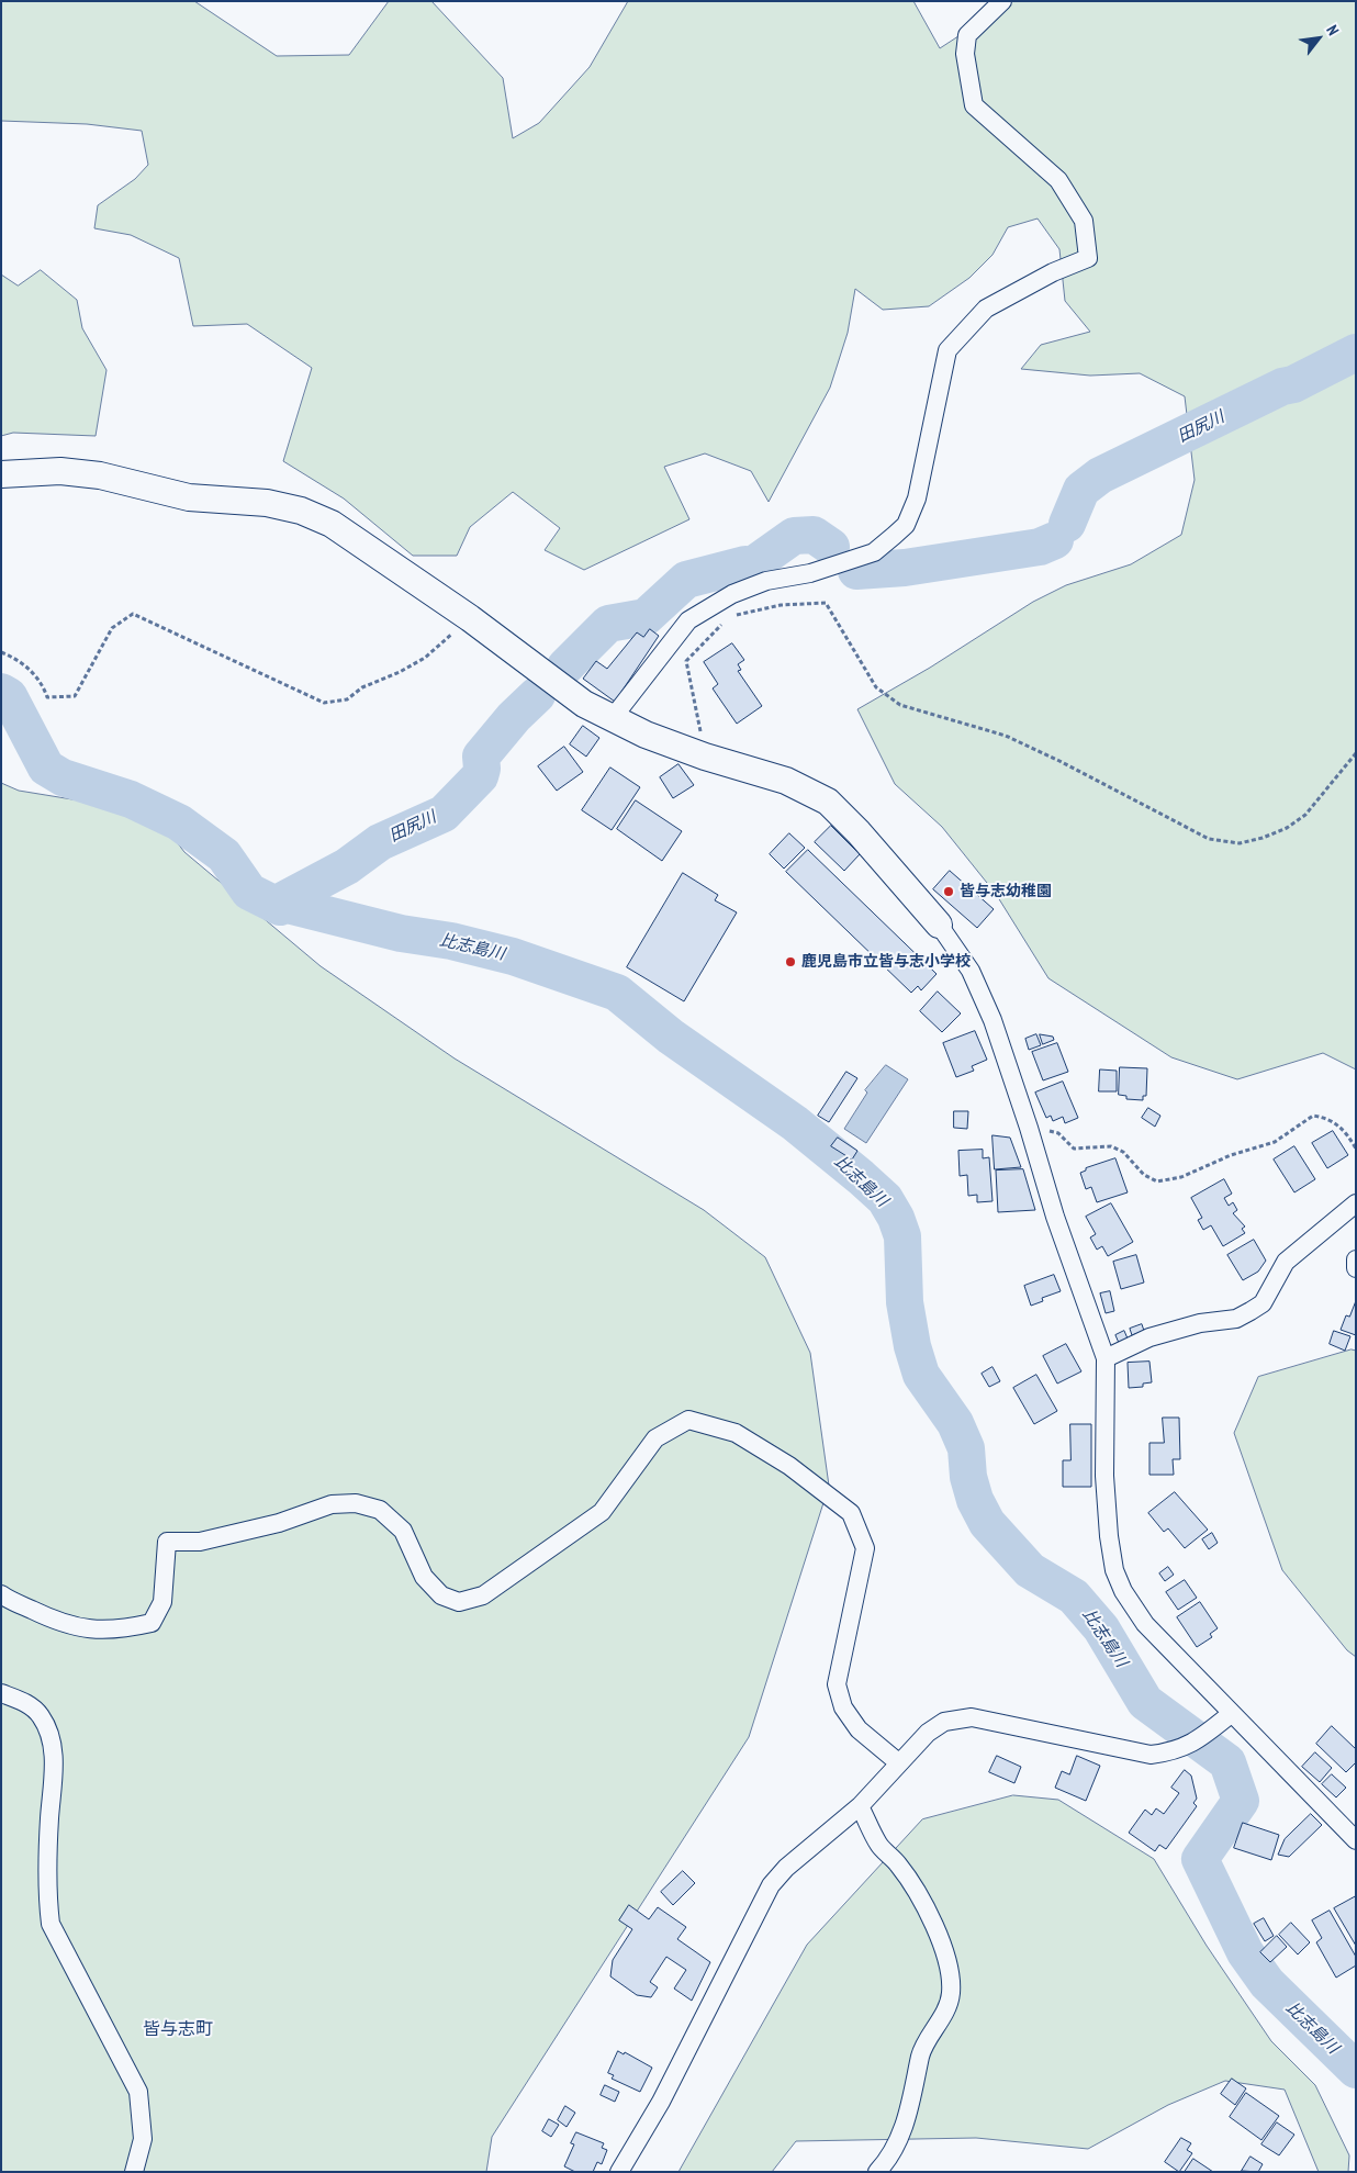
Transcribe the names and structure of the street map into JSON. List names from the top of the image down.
{
  "districts": ["皆与志町"],
  "water": ["田尻川", "比志島川"],
  "places": ["皆与志幼稚園", "鹿児島市立皆与志小学校"],
  "north": "top right"
}
